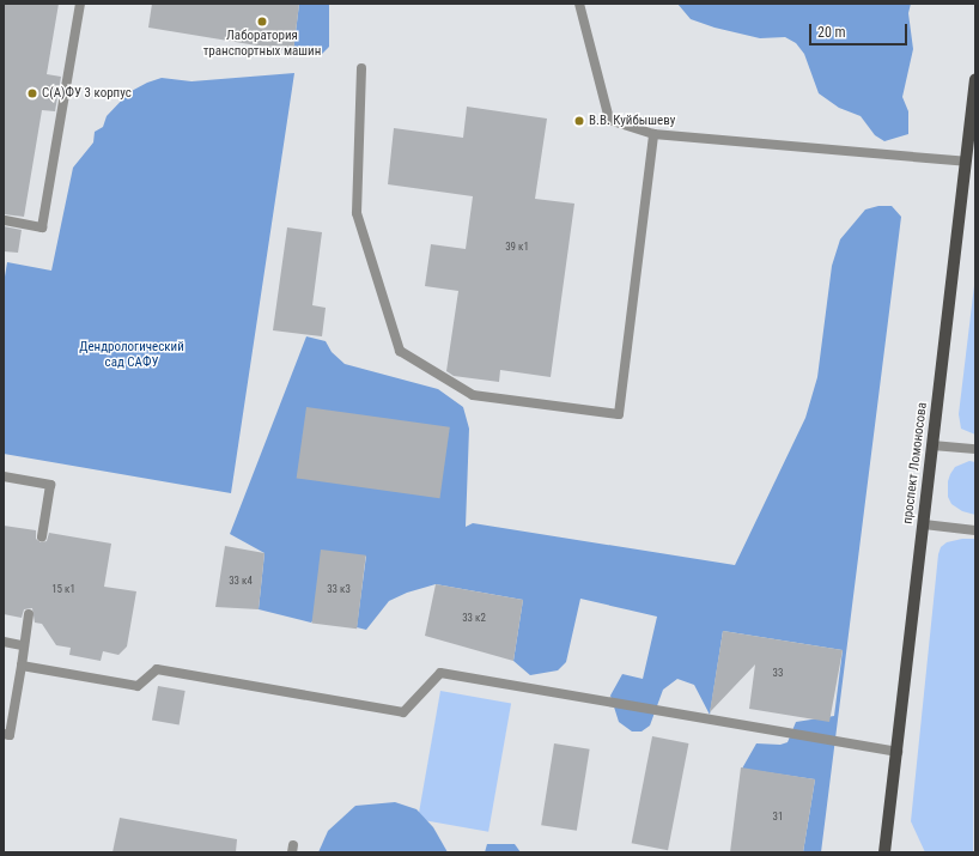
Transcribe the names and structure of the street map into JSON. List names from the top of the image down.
{
  "streets": {
    "main road": ["проспект Ломоносова"]
  },
  "parks": ["Дендрологический сад САФУ"],
  "places": ["Лаборатория транспортных машин", "С(А)ФУ 3 корпус", "В.В. Куйбышеву"],
  "house_numbers": [
    "39 к1",
    "33 к4",
    "15 к1",
    "33 к3",
    "33 к2",
    "33",
    "31"
  ],
  "scale_bar": "20 m"
}
